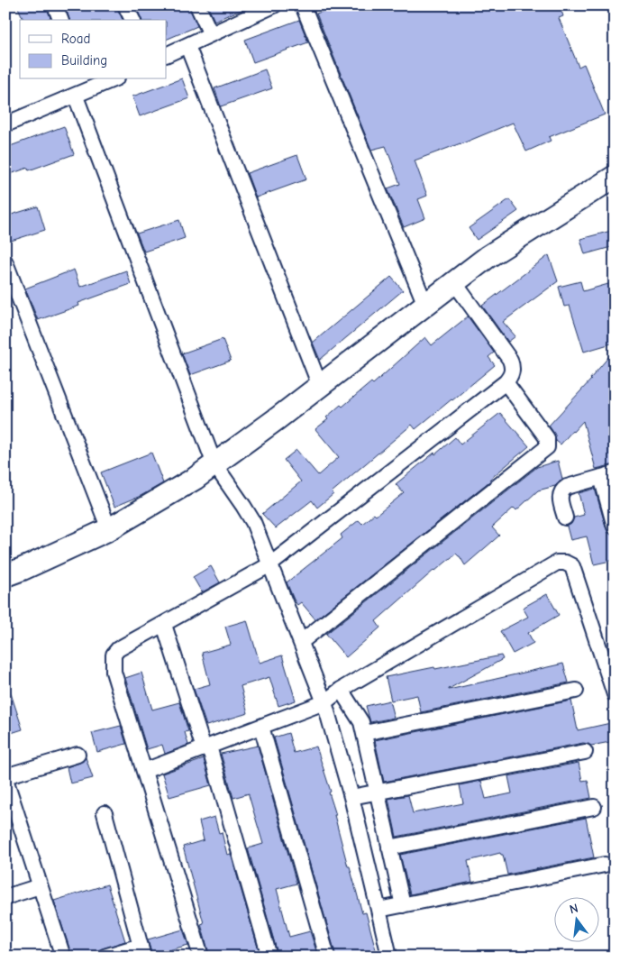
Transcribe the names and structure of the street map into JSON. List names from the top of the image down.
{
  "legend": ["Road", "Building"],
  "north": "top"
}
